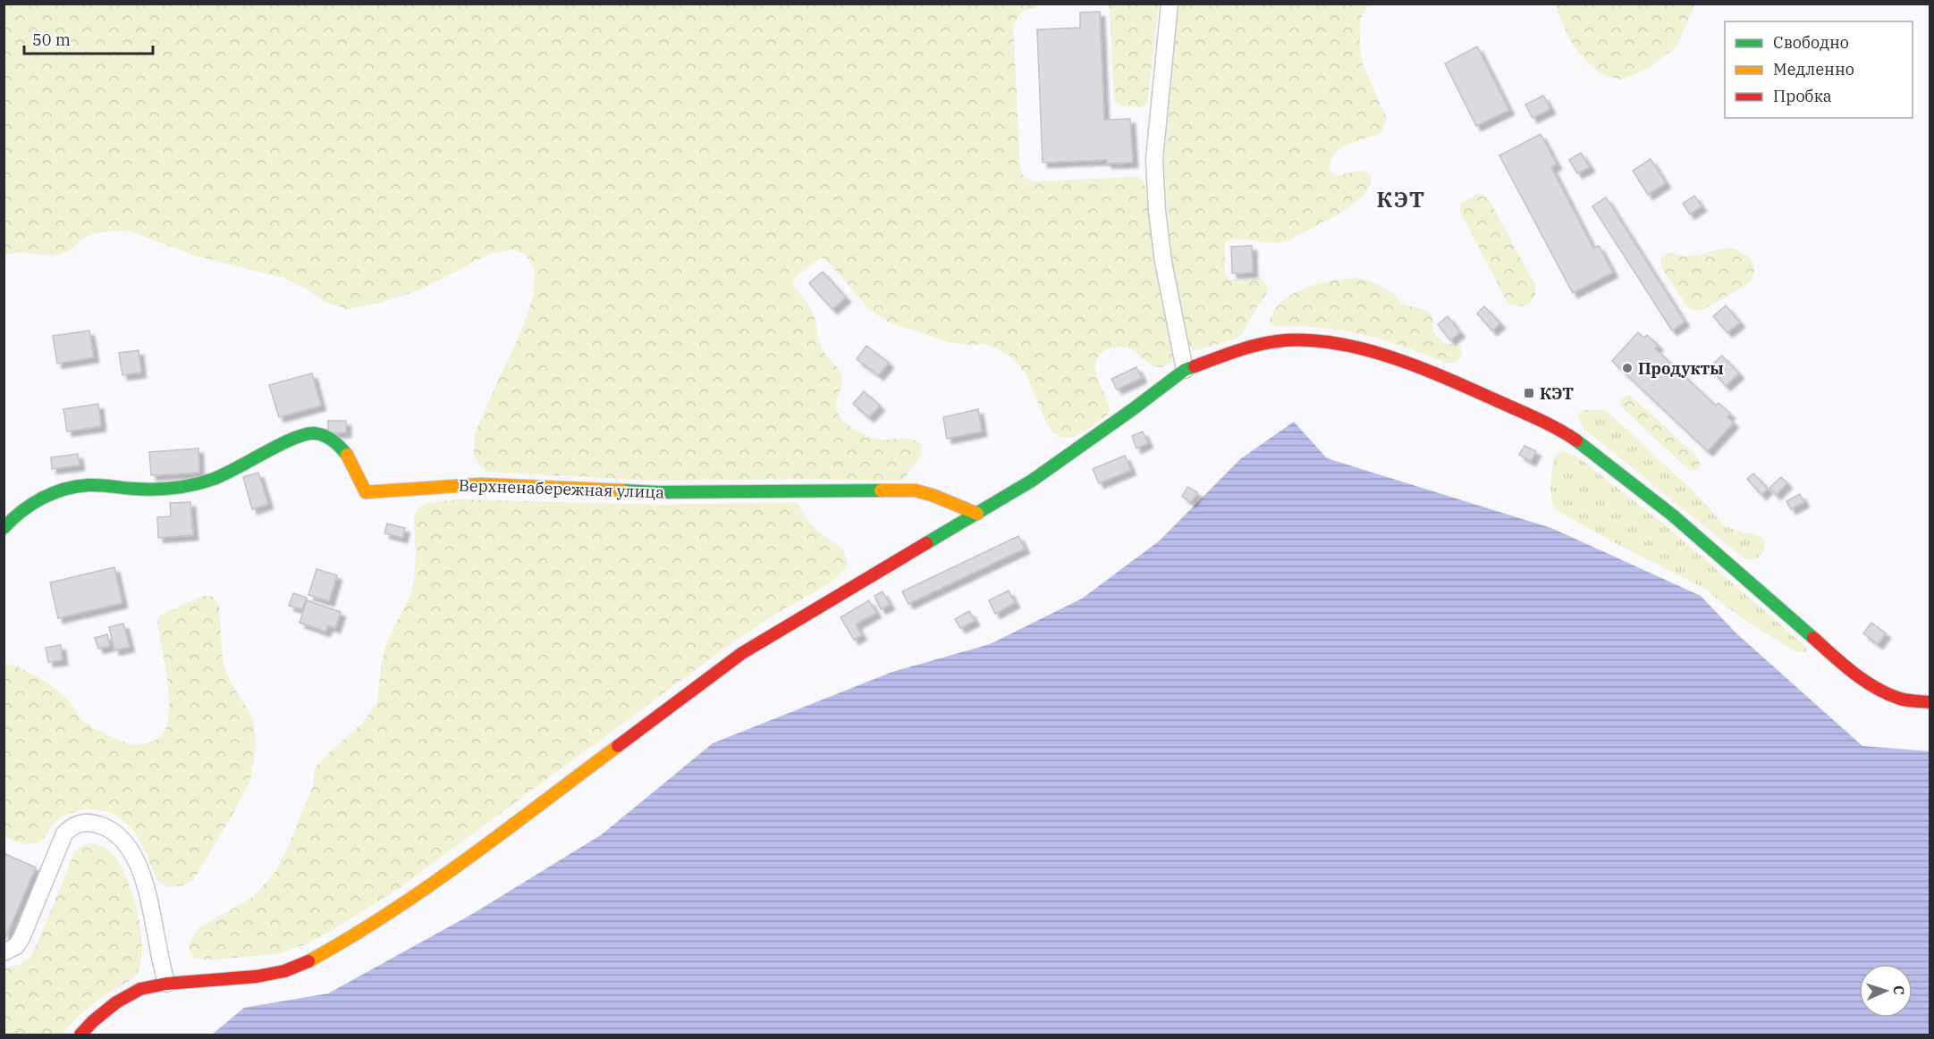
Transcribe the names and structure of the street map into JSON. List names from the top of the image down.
{
  "streets": {
    "main road": ["Верхненабережная улица"]
  },
  "districts": ["КЭТ"],
  "places": {
    "other": ["Продукты"],
    "transit": ["КЭТ"]
  },
  "legend": ["Свободно", "Медленно", "Пробка"],
  "scale_bar": "50 m",
  "north": "right"
}
